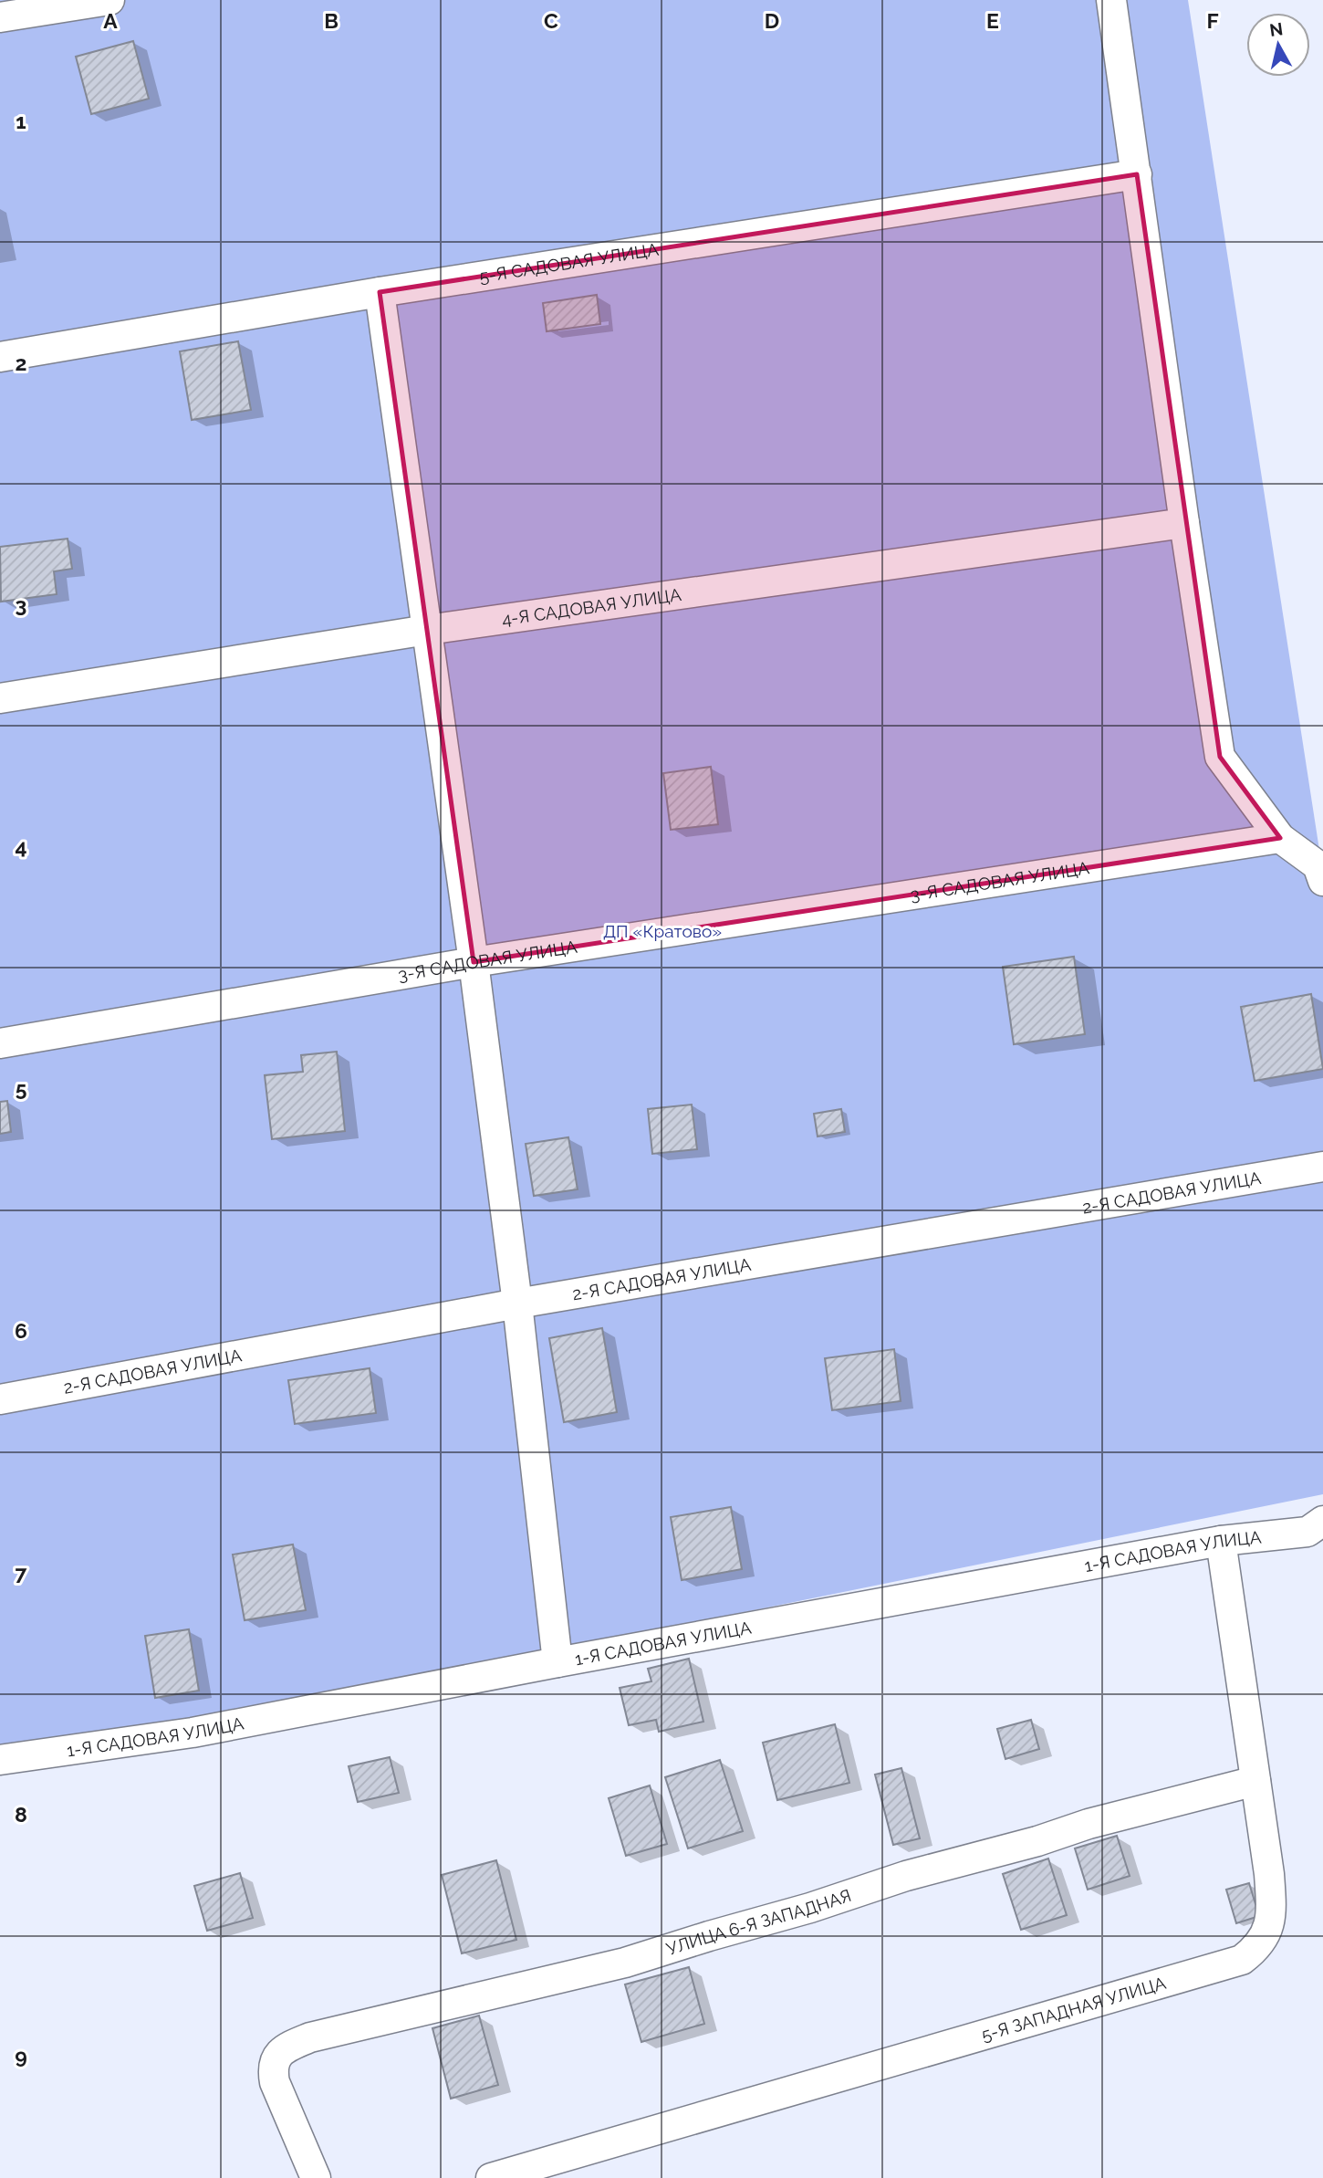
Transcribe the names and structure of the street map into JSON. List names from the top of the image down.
{
  "streets": {
    "street": [
      "5-Я САДОВАЯ УЛИЦА",
      "4-Я САДОВАЯ УЛИЦА",
      "3-Я САДОВАЯ УЛИЦА",
      "2-Я САДОВАЯ УЛИЦА",
      "1-Я САДОВАЯ УЛИЦА",
      "УЛИЦА 6-Я ЗАПАДНАЯ",
      "5-Я ЗАПАДНАЯ УЛИЦА"
    ]
  },
  "crossings": [
    ["1-Я САДОВАЯ УЛИЦА", "5-Я ЗАПАДНАЯ УЛИЦА"],
    ["УЛИЦА 6-Я ЗАПАДНАЯ", "5-Я ЗАПАДНАЯ УЛИЦА"]
  ],
  "parks": ["ДП «Кратово»"],
  "north": "top",
  "grid": {
    "columns": [
      "A",
      "B",
      "C",
      "D",
      "E",
      "F"
    ],
    "rows": [
      "1",
      "2",
      "3",
      "4",
      "5",
      "6",
      "7",
      "8",
      "9"
    ]
  }
}
